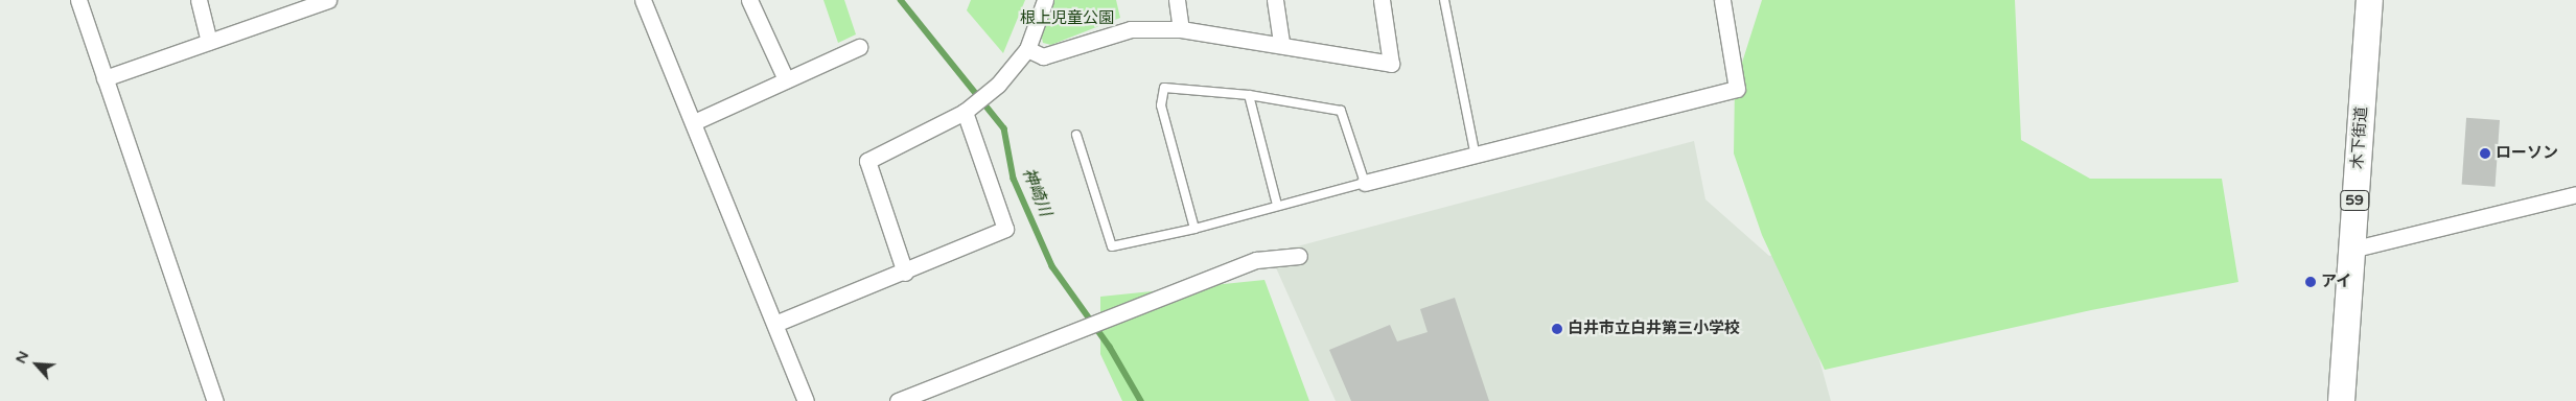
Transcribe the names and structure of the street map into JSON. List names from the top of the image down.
{
  "streets": {
    "main road": ["木下街道", "59"]
  },
  "water": ["神崎川"],
  "parks": ["根上児童公園"],
  "places": ["ローソン", "アイ", "白井市立白井第三小学校"],
  "north": "top left"
}
